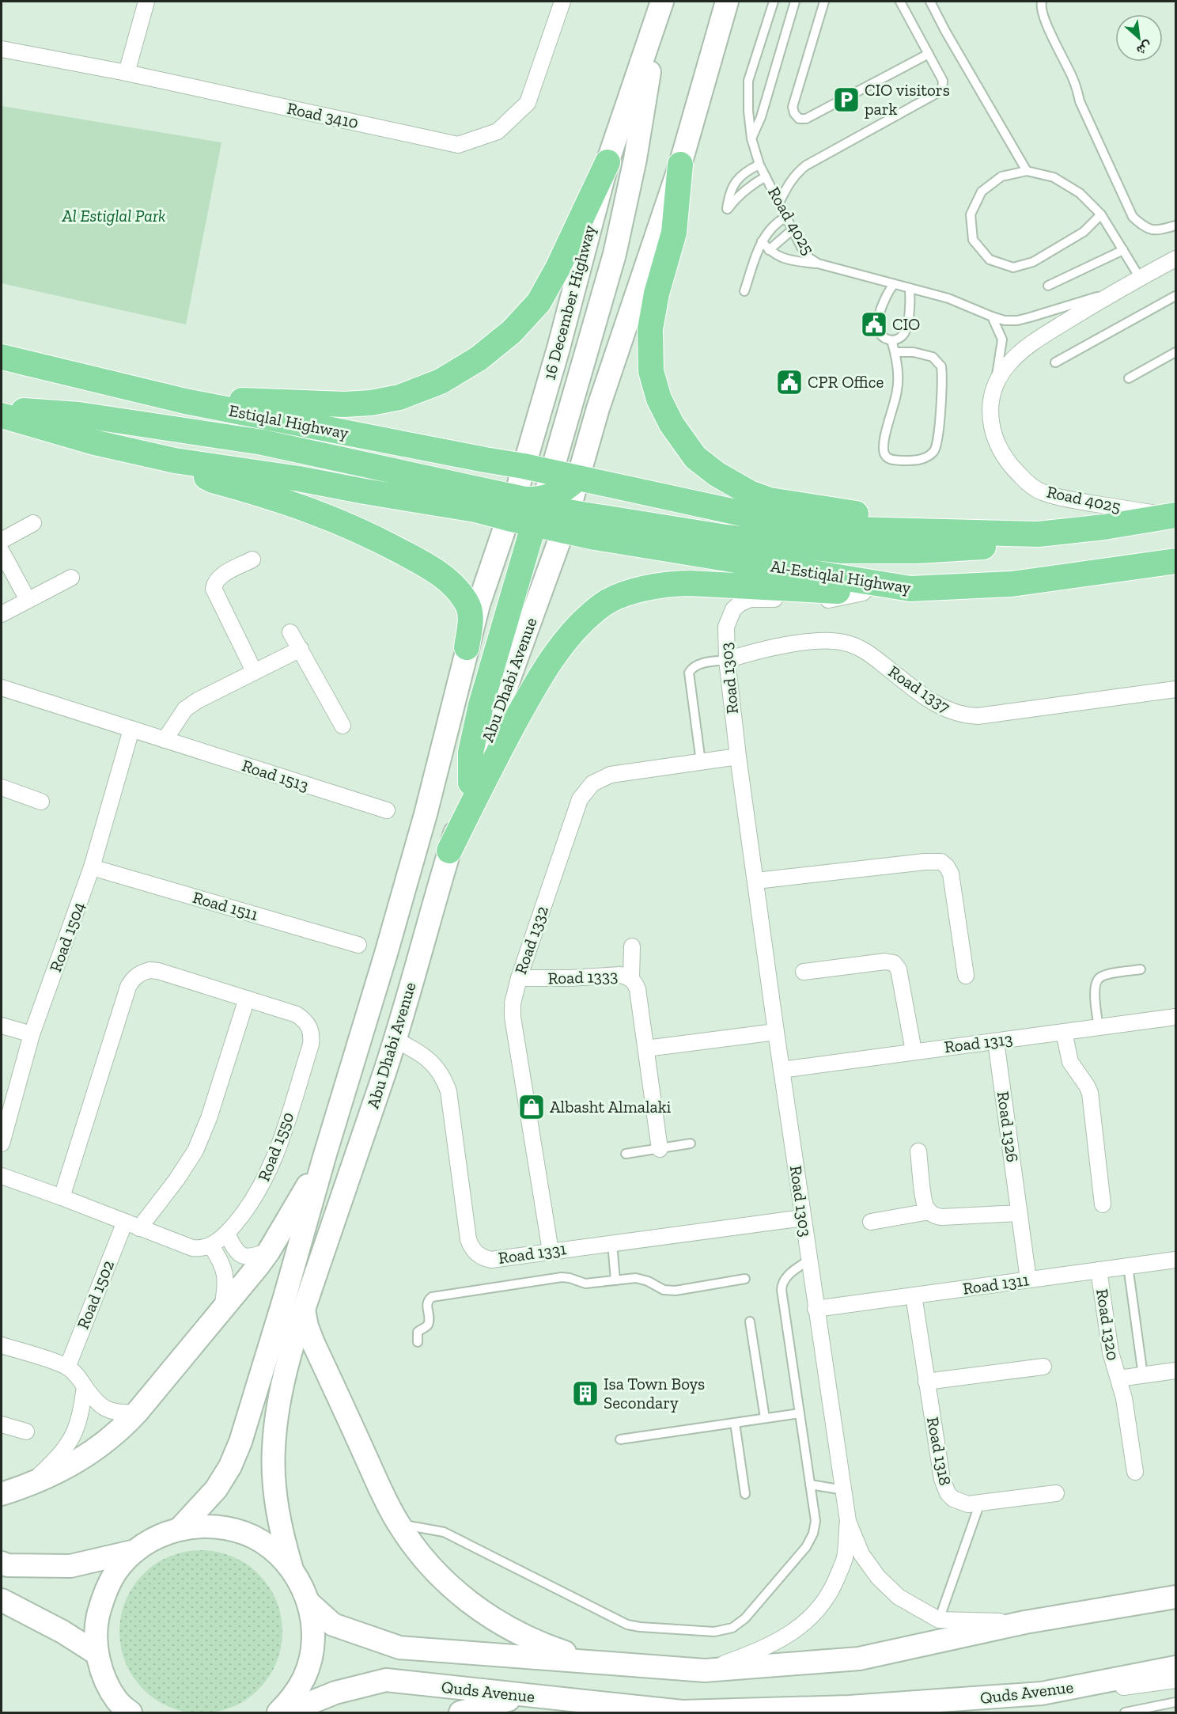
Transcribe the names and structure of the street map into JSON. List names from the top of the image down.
{
  "streets": {
    "main road": [
      "16 December Highway",
      "Estiqlal Highway",
      "Al-Estiqlal Highway",
      "Abu Dhabi Avenue",
      "Quds Avenue"
    ],
    "street": [
      "Road 3410",
      "Road 4025",
      "Road 1303",
      "Road 1337",
      "Road 1513",
      "Road 1511",
      "Road 1504",
      "Road 1332",
      "Road 1333",
      "Road 1313",
      "Road 1326",
      "Road 1550",
      "Road 1331",
      "Road 1311",
      "Road 1502",
      "Road 1320",
      "Road 1318"
    ]
  },
  "crossings": [
    ["16 December Highway", "Estiqlal Highway"],
    ["Al-Estiqlal Highway", "Abu Dhabi Avenue"],
    ["Road 1303", "Road 1337"],
    ["Road 1303", "Road 1332"],
    ["Road 1303", "Road 1313"],
    ["Road 1303", "Road 1331"],
    ["Road 1303", "Road 1311"],
    ["Abu Dhabi Avenue", "Road 1331"],
    ["Road 1513", "Road 1504"],
    ["Road 1511", "Road 1504"],
    ["Road 1332", "Road 1333"],
    ["Road 1332", "Road 1331"],
    ["Road 1313", "Road 1326"],
    ["Road 1326", "Road 1311"],
    ["Road 1311", "Road 1320"],
    ["Road 1311", "Road 1318"]
  ],
  "parks": ["Al Estiglal Park"],
  "places": {
    "parking": ["CIO visitors park"],
    "public building": ["CIO", "CPR Office"],
    "shop": ["Albasht Almalaki"],
    "building": ["Isa Town Boys Secondary"]
  },
  "north": "bottom right"
}
